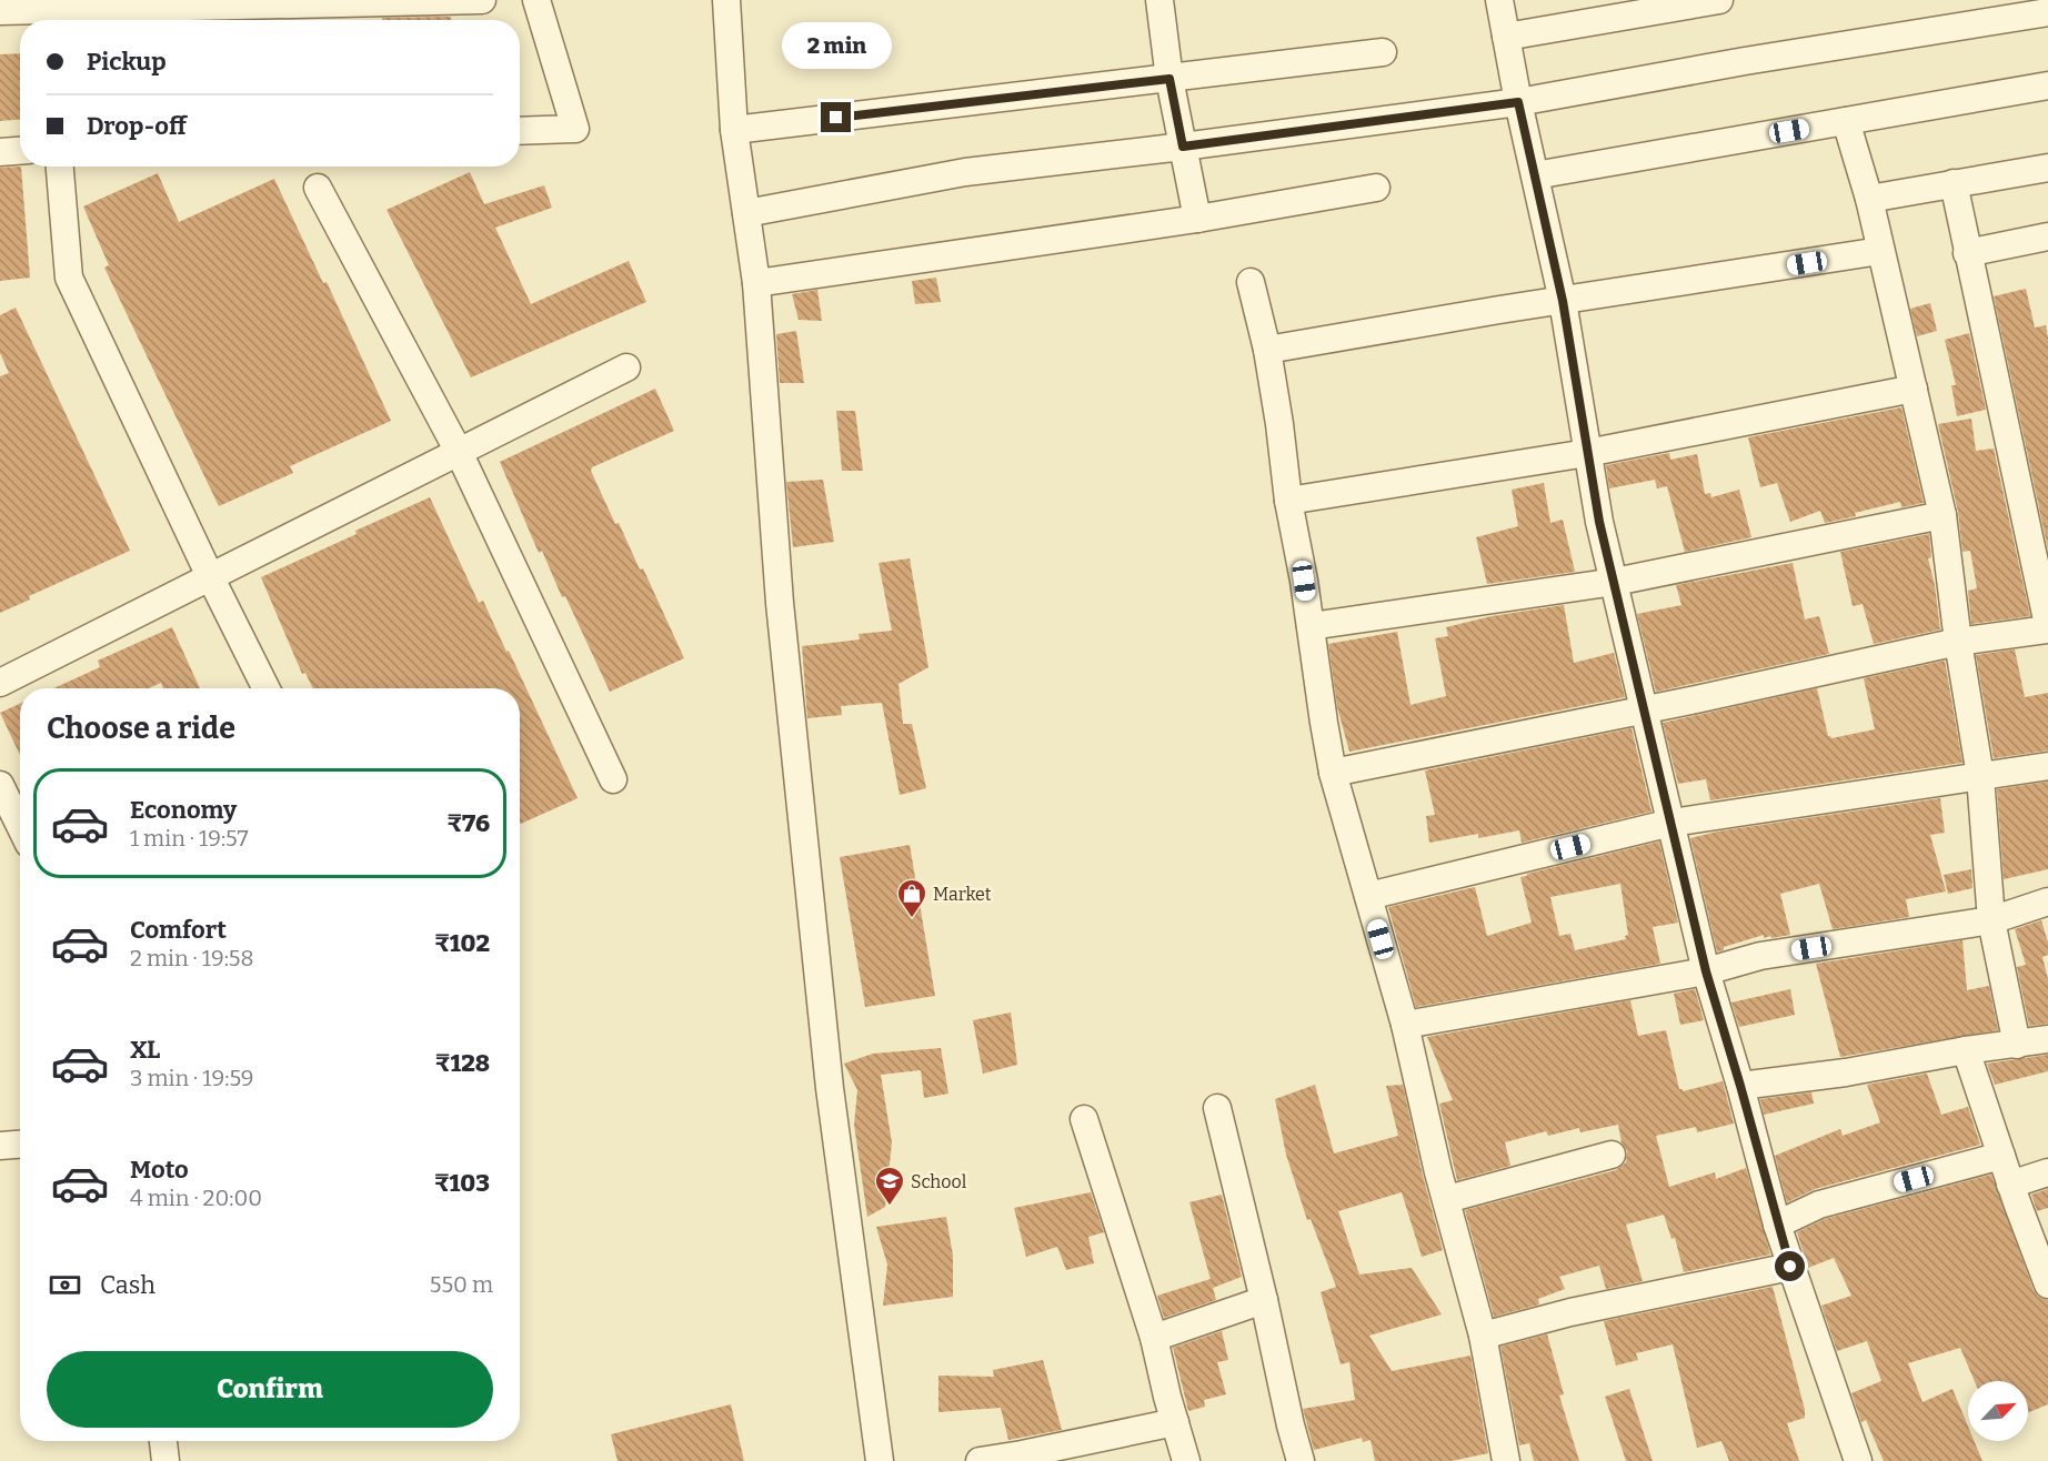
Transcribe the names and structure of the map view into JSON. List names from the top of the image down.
{
  "places": {
    "shop": ["Market"],
    "school or university": ["School"]
  },
  "north": "top right",
  "page": {
    "banner": ["Pickup", "Drop-off"],
    "bubble": "2 min",
    "heading": "Choose a ride",
    "list": [
      {
        "name": "Economy",
        "note": "1 min · 19:57",
        "value": "₹76"
      },
      {
        "name": "Comfort",
        "note": "2 min · 19:58",
        "value": "₹102"
      },
      {
        "name": "XL",
        "note": "3 min · 19:59",
        "value": "₹128"
      },
      {
        "name": "Moto",
        "note": "4 min · 20:00",
        "value": "₹103"
      }
    ],
    "pay": ["Cash", "550 m"],
    "buttons": "Confirm"
  }
}
